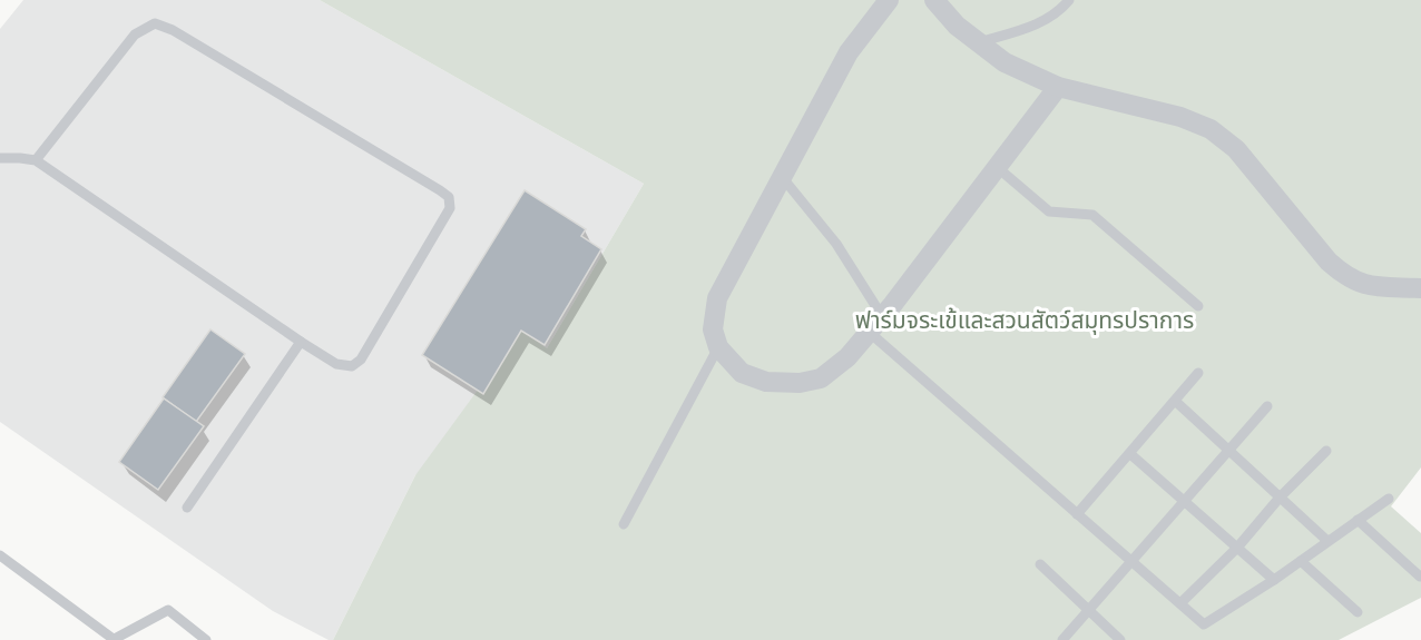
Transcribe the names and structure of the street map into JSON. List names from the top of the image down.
{
  "parks": ["ฟาร์มจระเข้และสวนสัตว์สมุทรปราการ"]
}
